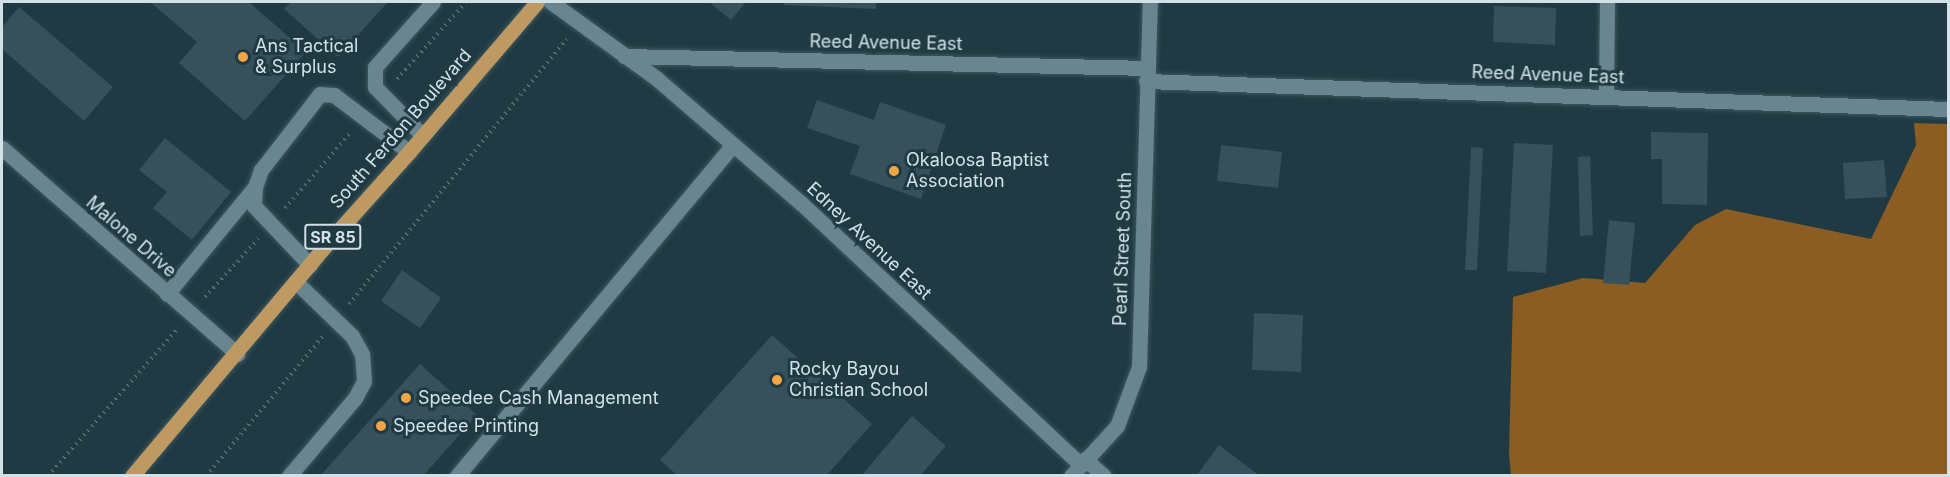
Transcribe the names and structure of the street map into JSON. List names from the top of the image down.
{
  "streets": {
    "main road": ["South Ferdon Boulevard", "SR 85"],
    "street": [
      "Reed Avenue East",
      "Malone Drive",
      "Edney Avenue East",
      "Pearl Street South"
    ]
  },
  "crossings": [
    ["Reed Avenue East", "Edney Avenue East"],
    ["Reed Avenue East", "Pearl Street South"],
    ["South Ferdon Boulevard", "Malone Drive"],
    ["Edney Avenue East", "Pearl Street South"]
  ],
  "places": [
    "Ans Tactical & Surplus",
    "Okaloosa Baptist Association",
    "Rocky Bayou Christian School",
    "Speedee Cash Management",
    "Speedee Printing"
  ]
}
